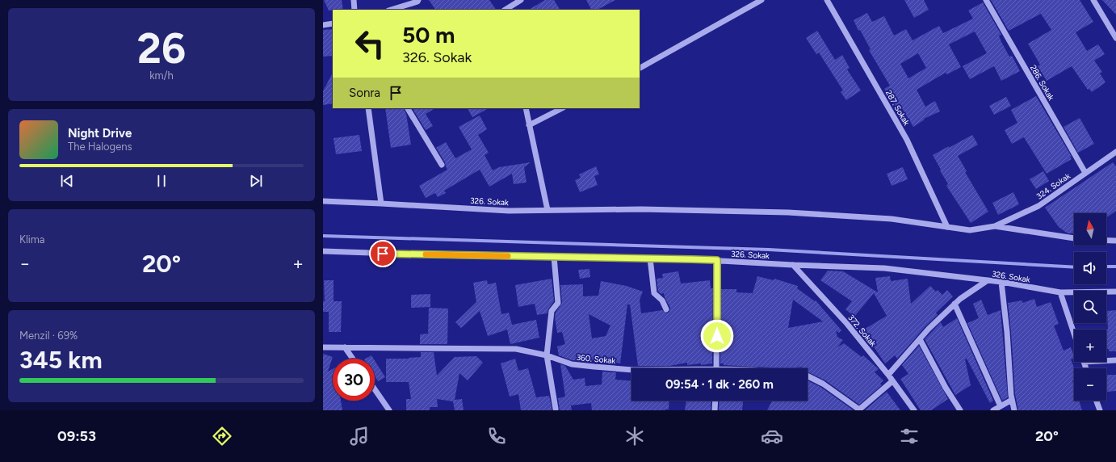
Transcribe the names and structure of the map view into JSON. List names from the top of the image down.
{
  "streets": {
    "street": [
      "286. Sokak",
      "287. Sokak",
      "324. Sokak",
      "326. Sokak",
      "372. Sokak",
      "360. Sokak"
    ]
  },
  "crossings": [
    ["286. Sokak", "324. Sokak"],
    ["287. Sokak", "326. Sokak"],
    ["324. Sokak", "326. Sokak"],
    ["326. Sokak", "372. Sokak"]
  ],
  "north": "top",
  "page": {
    "tile": [
      ["26", "km/h"],
      "Klima",
      ["Menzil · 69%", "345 km"]
    ],
    "turn": ["50 m", "326. Sokak"],
    "then": "Sonra",
    "song": ["Night Drive", "The Halogens"],
    "map_buttons": ["+", "−"],
    "heat": ["−", "20°", "+"],
    "limit": "30",
    "trip": "09:54 · 1 dk · 260 m",
    "tabs": ["09:53", "20°"]
  }
}
